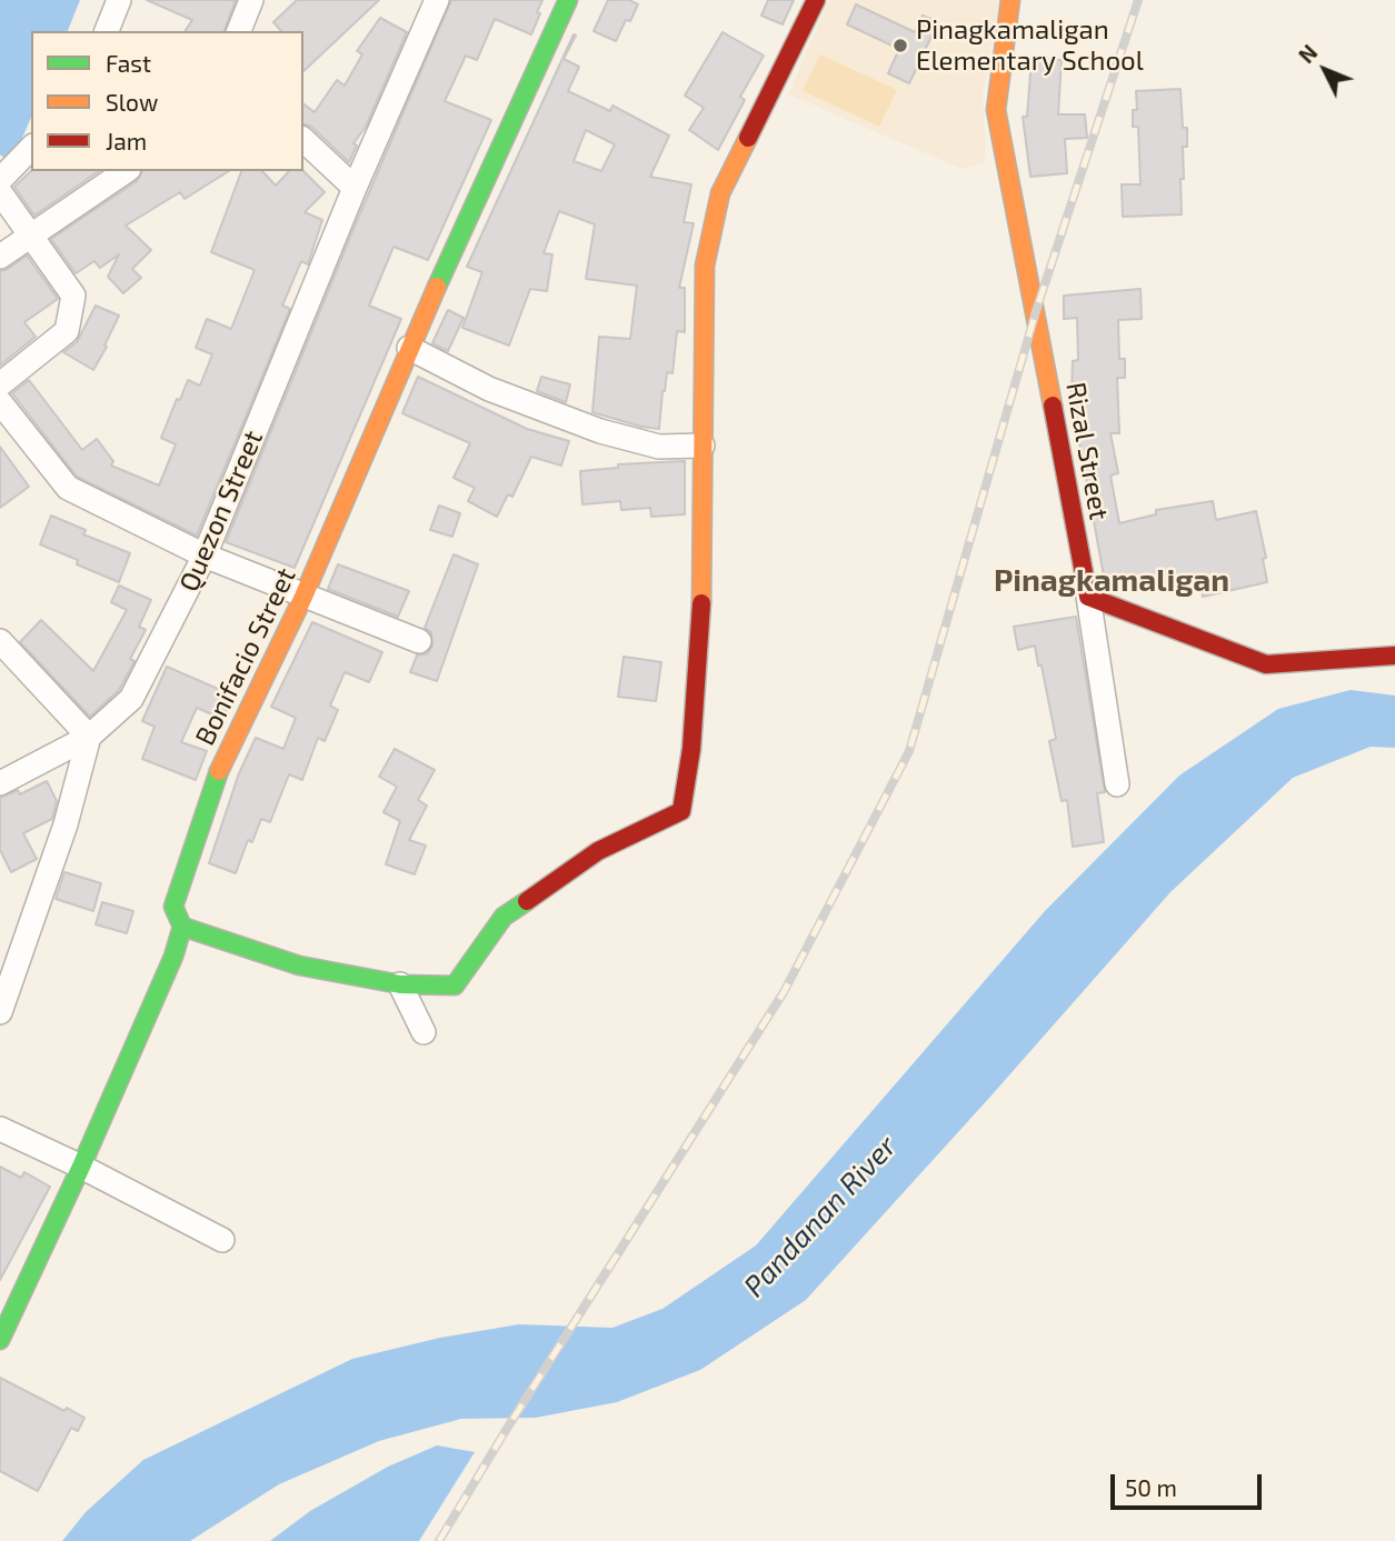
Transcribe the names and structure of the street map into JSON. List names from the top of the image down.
{
  "streets": {
    "street": ["Rizal Street", "Quezon Street", "Bonifacio Street"]
  },
  "districts": ["Pinagkamaligan"],
  "water": ["Pandanan River"],
  "places": ["Pinagkamaligan Elementary School"],
  "legend": ["Fast", "Slow", "Jam"],
  "scale_bar": "50 m",
  "north": "top left"
}
